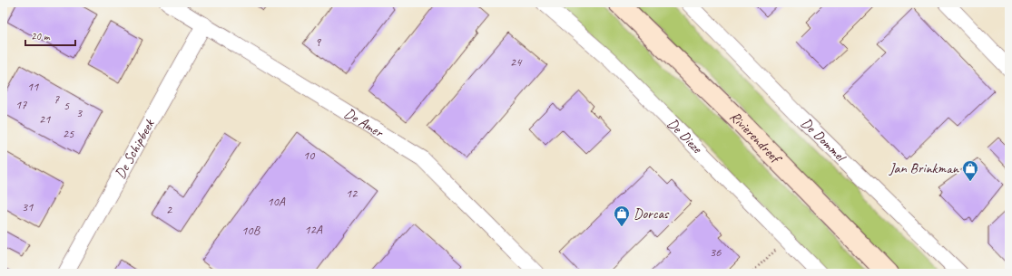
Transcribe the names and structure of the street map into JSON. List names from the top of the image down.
{
  "streets": {
    "main road": ["Rivierendreef"],
    "street": [
      "De Amer",
      "De Dieze",
      "De Dommel",
      "De Schipbeek"
    ]
  },
  "crossings": [
    ["De Amer", "De Schipbeek"]
  ],
  "places": {
    "shop": ["Jan Brinkman", "Dorcas"]
  },
  "house_numbers": [
    "9",
    "24",
    "11",
    "7",
    "17",
    "5",
    "3",
    "21",
    "25",
    "10",
    "12",
    "10A",
    "31",
    "2",
    "12A",
    "10B",
    "36"
  ],
  "scale_bar": "20 m"
}
